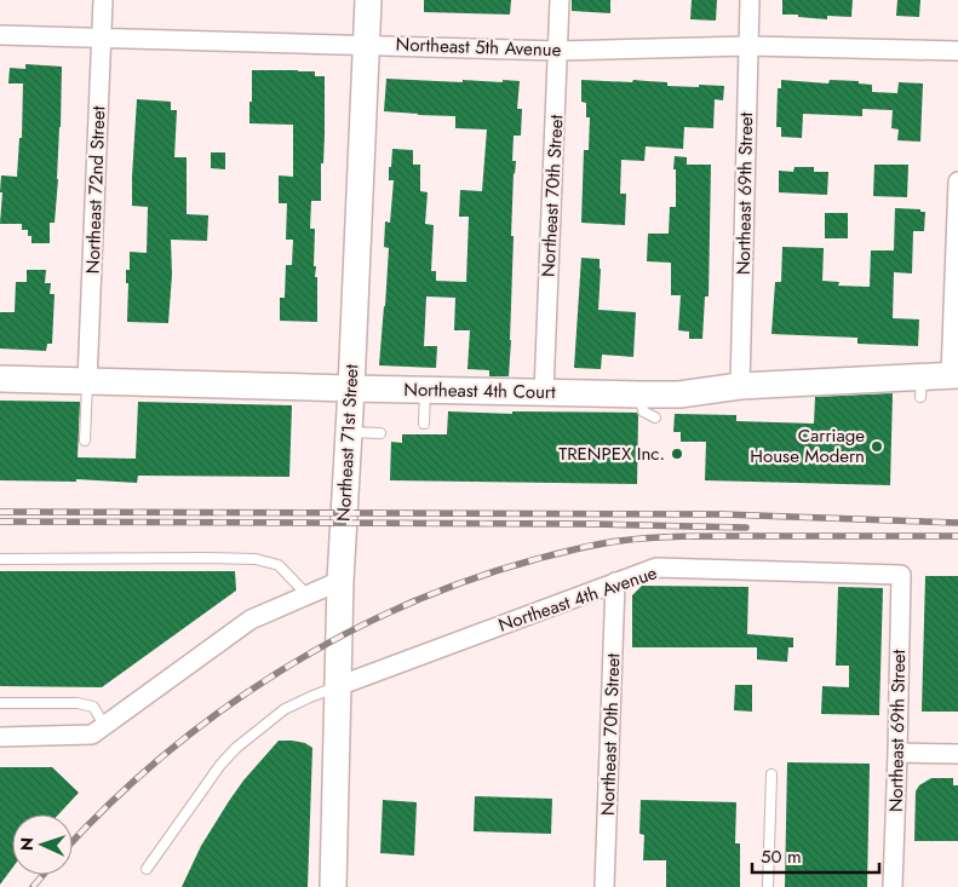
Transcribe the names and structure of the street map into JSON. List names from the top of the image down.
{
  "streets": {
    "street": [
      "Northeast 5th Avenue",
      "Northeast 72nd Street",
      "Northeast 69th Street",
      "Northeast 70th Street",
      "Northeast 4th Court",
      "Northeast 71st Street",
      "Northeast 4th Avenue"
    ]
  },
  "crossings": [
    ["Northeast 5th Avenue", "Northeast 72nd Street"],
    ["Northeast 5th Avenue", "Northeast 69th Street"],
    ["Northeast 5th Avenue", "Northeast 70th Street"],
    ["Northeast 5th Avenue", "Northeast 71st Street"],
    ["Northeast 72nd Street", "Northeast 4th Court"],
    ["Northeast 69th Street", "Northeast 4th Court"],
    ["Northeast 69th Street", "Northeast 4th Avenue"],
    ["Northeast 70th Street", "Northeast 4th Court"],
    ["Northeast 70th Street", "Northeast 4th Avenue"],
    ["Northeast 4th Court", "Northeast 71st Street"],
    ["Northeast 71st Street", "Northeast 4th Avenue"]
  ],
  "places": ["Carriage House Modern", "TRENPEX Inc."],
  "scale_bar": "50 m",
  "north": "left"
}
